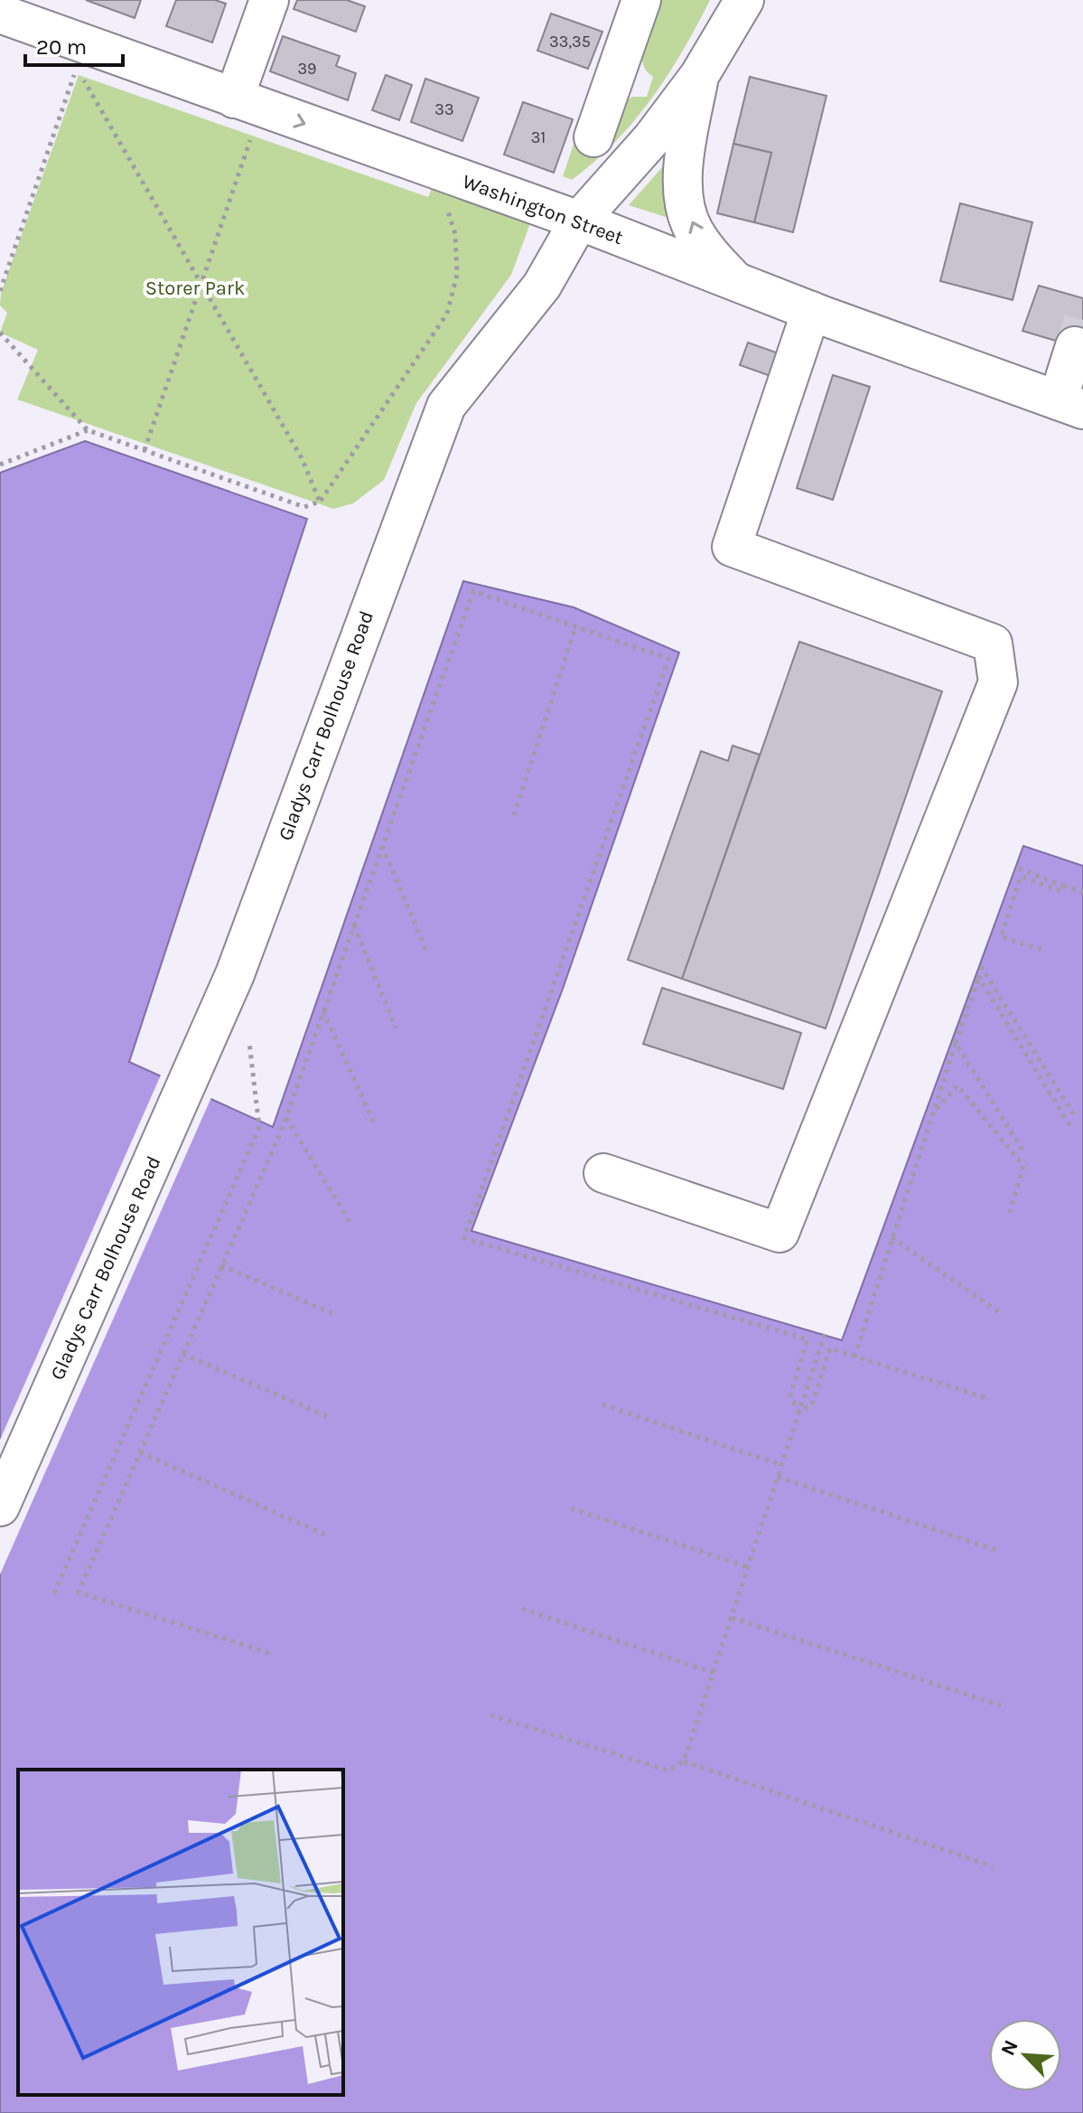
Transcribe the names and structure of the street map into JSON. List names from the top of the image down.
{
  "streets": {
    "street": ["Washington Street", "Gladys Carr Bolhouse Road"]
  },
  "crossings": [
    ["Washington Street", "Gladys Carr Bolhouse Road"]
  ],
  "parks": ["Storer Park"],
  "house_numbers": [
    "33,35",
    "39",
    "33",
    "31"
  ],
  "scale_bar": "20 m",
  "north": "top left"
}
